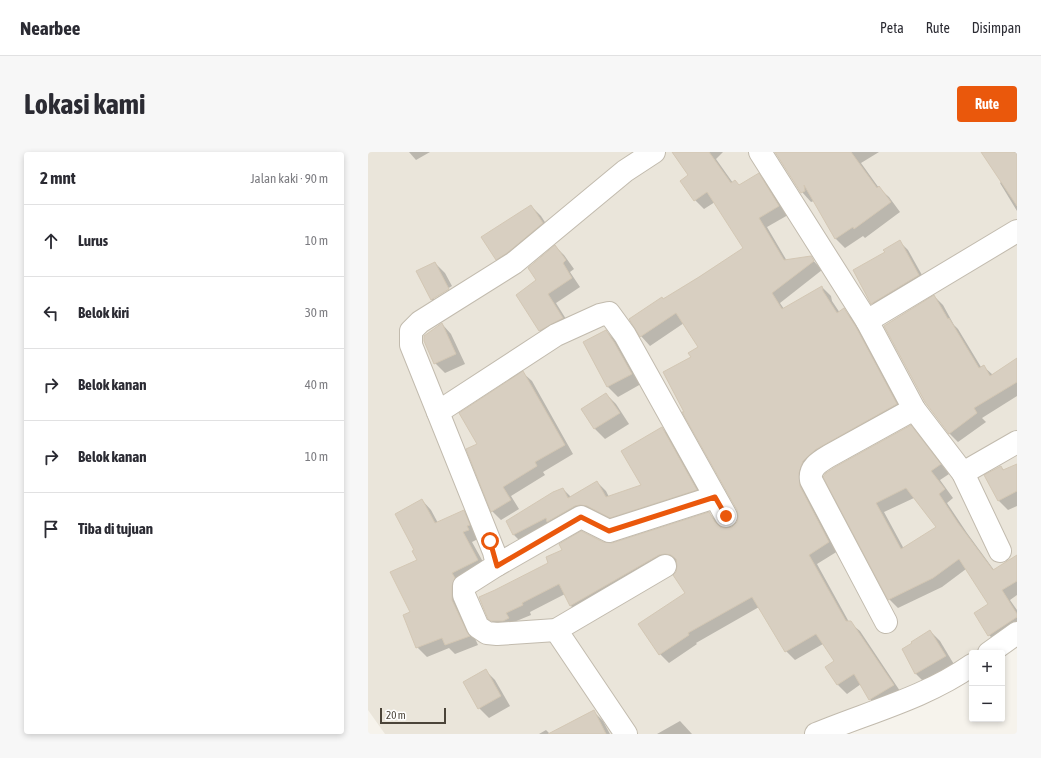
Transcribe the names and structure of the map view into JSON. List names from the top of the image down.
{
  "scale_bar": "20 m",
  "page": {
    "header": "Nearbee",
    "nav": ["Peta", "Rute", "Disimpan"],
    "buttons": "Rute",
    "title": "Lokasi kami",
    "heading": ["2 mnt", "Jalan kaki · 90 m"],
    "list": [
      ["Lurus", "10 m"],
      ["Belok kiri", "30 m"],
      ["Belok kanan", "40 m"],
      ["Belok kanan", "10 m"],
      "Tiba di tujuan"
    ],
    "map_buttons": ["+", "−"],
    "scale": "20 m"
  }
}
